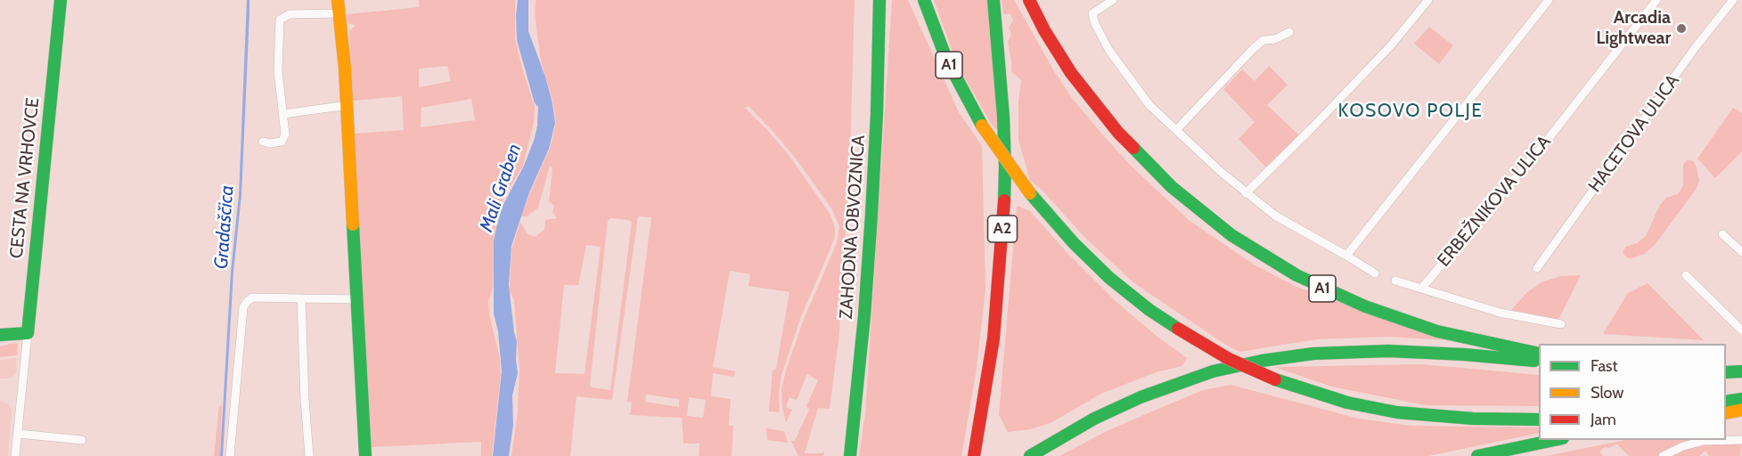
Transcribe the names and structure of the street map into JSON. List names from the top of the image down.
{
  "streets": {
    "main road": [
      "A1",
      "CESTA NA VRHOVCE",
      "ZAHODNA OBVOZNICA",
      "A2"
    ],
    "street": ["HACETOVA ULICA", "ERBEŽNIKOVA ULICA"]
  },
  "districts": ["KOSOVO POLJE"],
  "water": ["Mali Graben", "Gradaščica"],
  "places": ["Arcadia Lightwear"],
  "legend": ["Fast", "Slow", "Jam"]
}
